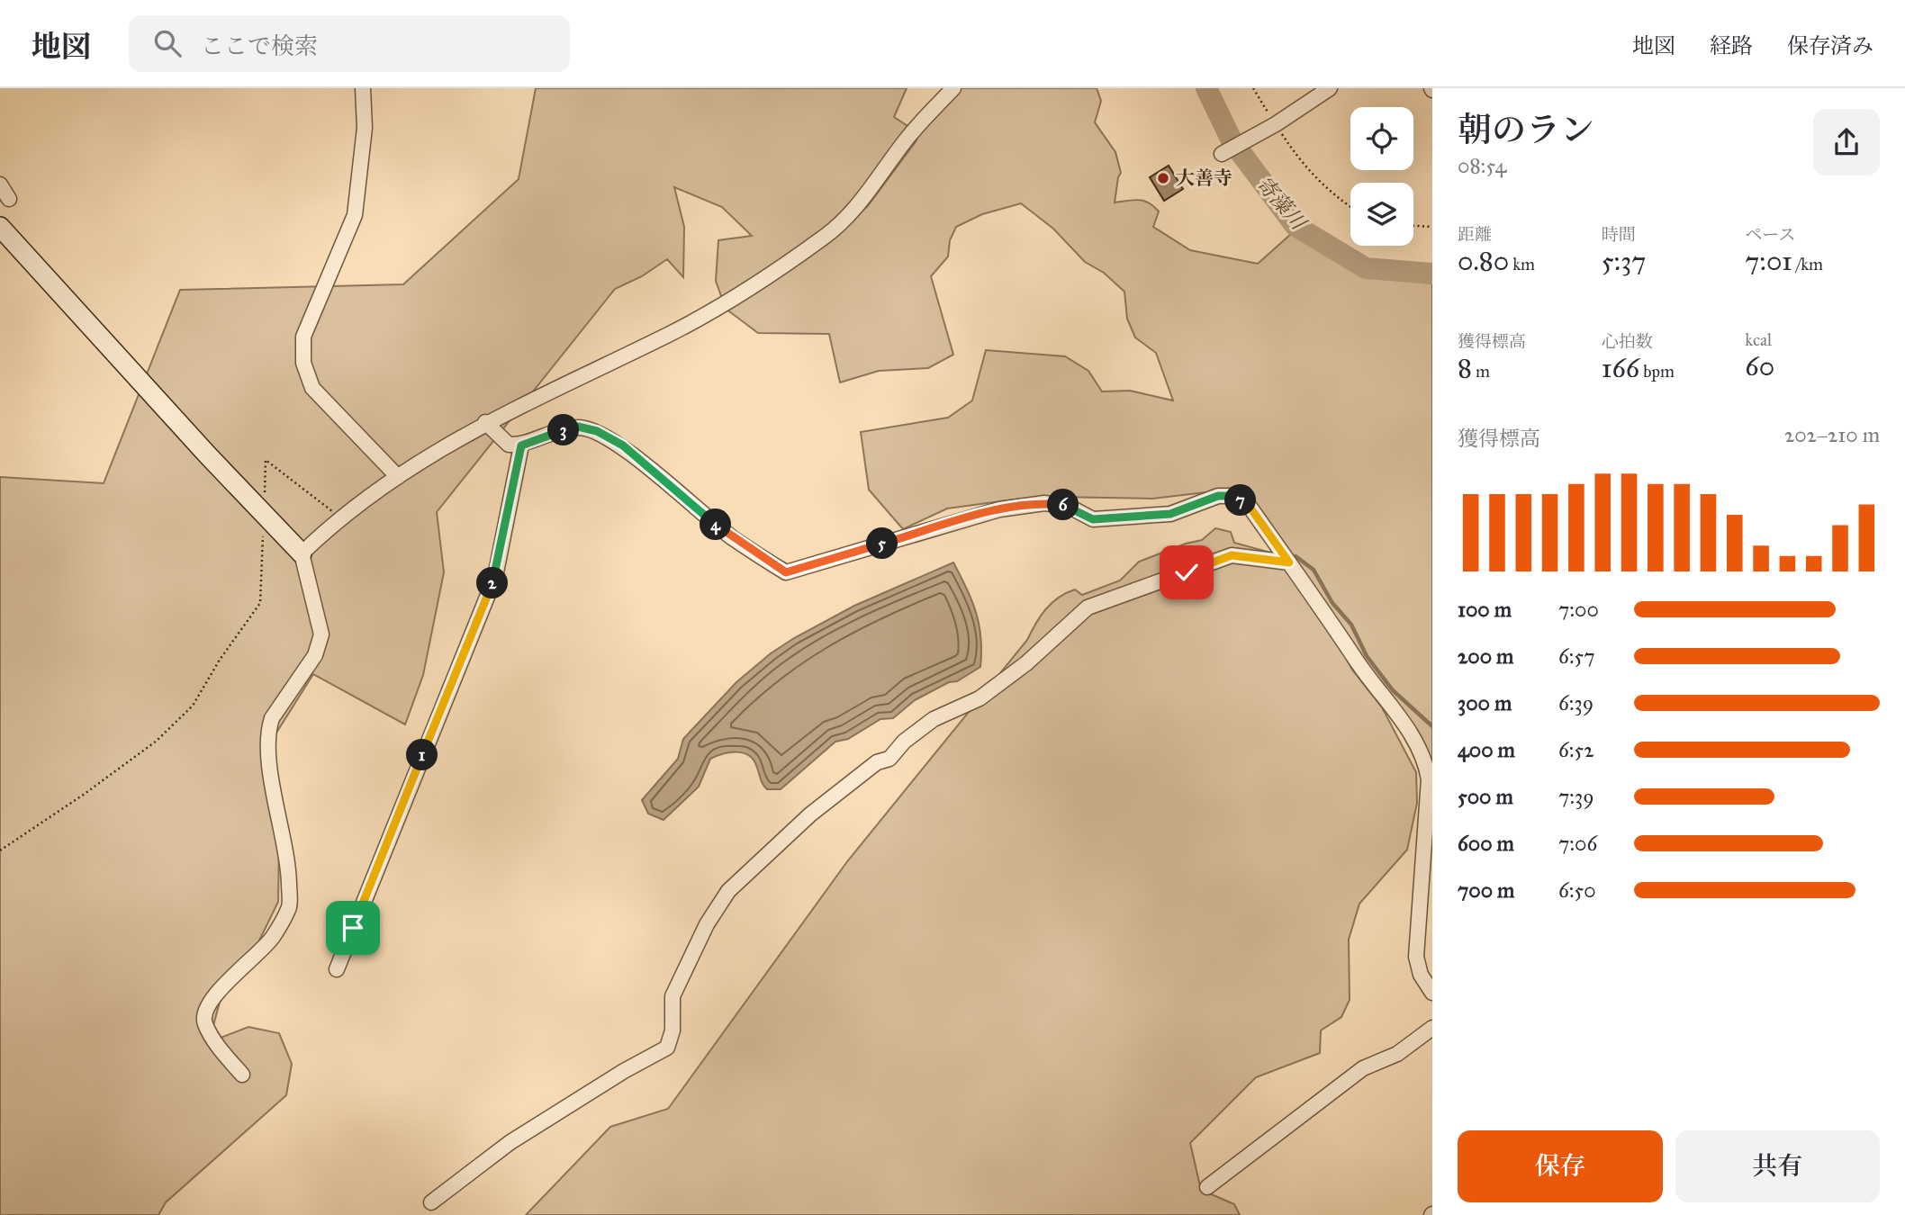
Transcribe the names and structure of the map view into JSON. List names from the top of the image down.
{
  "water": ["寄藻川"],
  "places": ["大善寺"],
  "page": {
    "header": "地図",
    "search": "ここで検索",
    "nav": ["地図", "経路", "保存済み"],
    "heading": ["朝のラン", "08:54"],
    "stats": [
      ["距離", "0.80 km"],
      ["時間", "5:37"],
      ["ペース", "7:01 /km"],
      ["獲得標高", "8 m"],
      ["心拍数", "166 bpm"],
      ["kcal", "60"]
    ],
    "chart": ["獲得標高", "202–210 m"],
    "pins": [
      "3",
      "7",
      "6",
      "4",
      "5",
      "2",
      "1"
    ],
    "list": [
      {
        "name": "100 m",
        "note": "7:00"
      },
      {
        "name": "200 m",
        "note": "6:57"
      },
      {
        "name": "300 m",
        "note": "6:39"
      },
      {
        "name": "400 m",
        "note": "6:52"
      },
      {
        "name": "500 m",
        "note": "7:39"
      },
      {
        "name": "600 m",
        "note": "7:06"
      },
      {
        "name": "700 m",
        "note": "6:50"
      }
    ],
    "buttons": ["保存", "共有"]
  }
}
